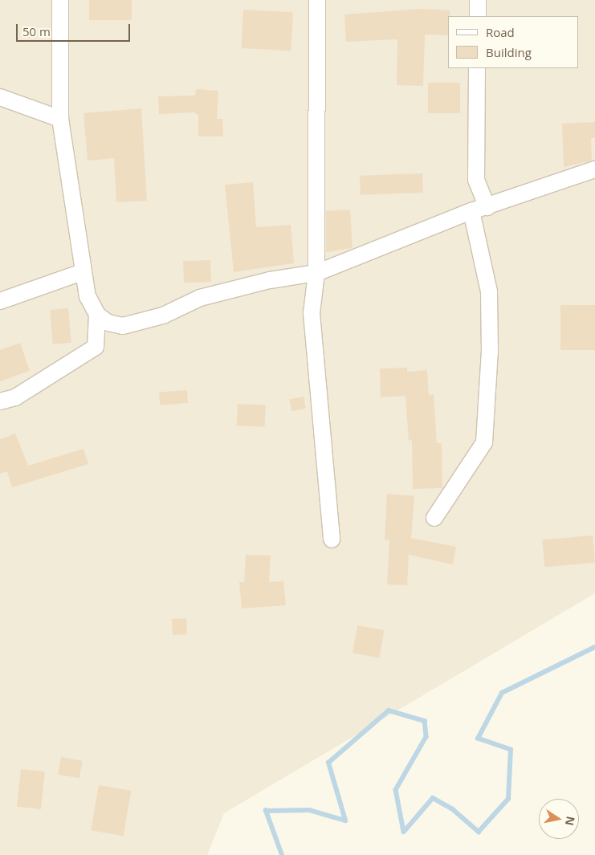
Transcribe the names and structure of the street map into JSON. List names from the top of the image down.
{
  "legend": ["Road", "Building"],
  "scale_bar": "50 m",
  "north": "right"
}
